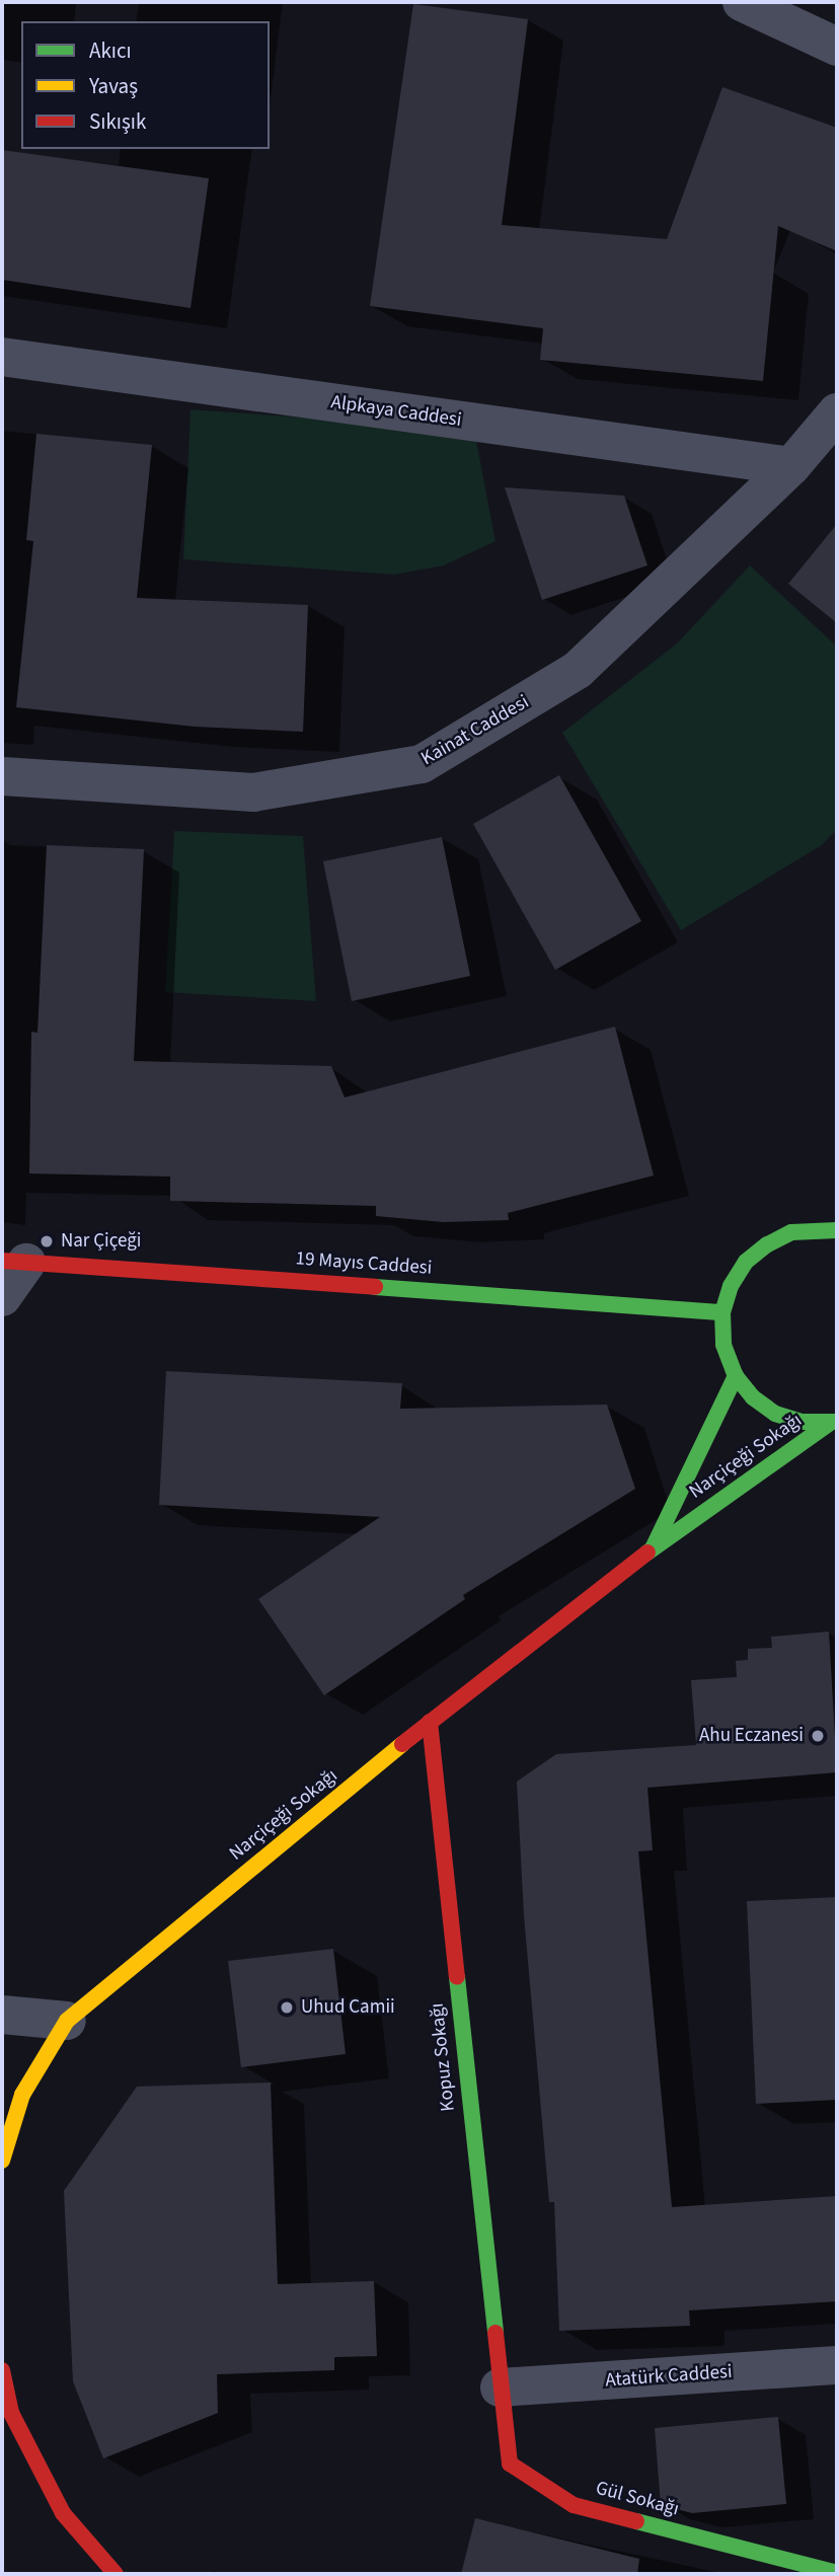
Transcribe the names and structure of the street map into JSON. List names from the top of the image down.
{
  "streets": {
    "main road": [
      "19 Mayıs Caddesi",
      "Narçiçeği Sokağı",
      "Kopuz Sokağı",
      "Gül Sokağı"
    ],
    "street": ["Alpkaya Caddesi", "Kainat Caddesi", "Atatürk Caddesi"]
  },
  "crossings": [
    ["Alpkaya Caddesi", "Kainat Caddesi"],
    ["19 Mayıs Caddesi", "Narçiçeği Sokağı"],
    ["Narçiçeği Sokağı", "Kopuz Sokağı"],
    ["Kopuz Sokağı", "Atatürk Caddesi"],
    ["Kopuz Sokağı", "Gül Sokağı"],
    ["Atatürk Caddesi", "Gül Sokağı"]
  ],
  "places": ["Nar Çiçeği", "Ahu Eczanesi", "Uhud Camii"],
  "legend": ["Akıcı", "Yavaş", "Sıkışık"]
}
